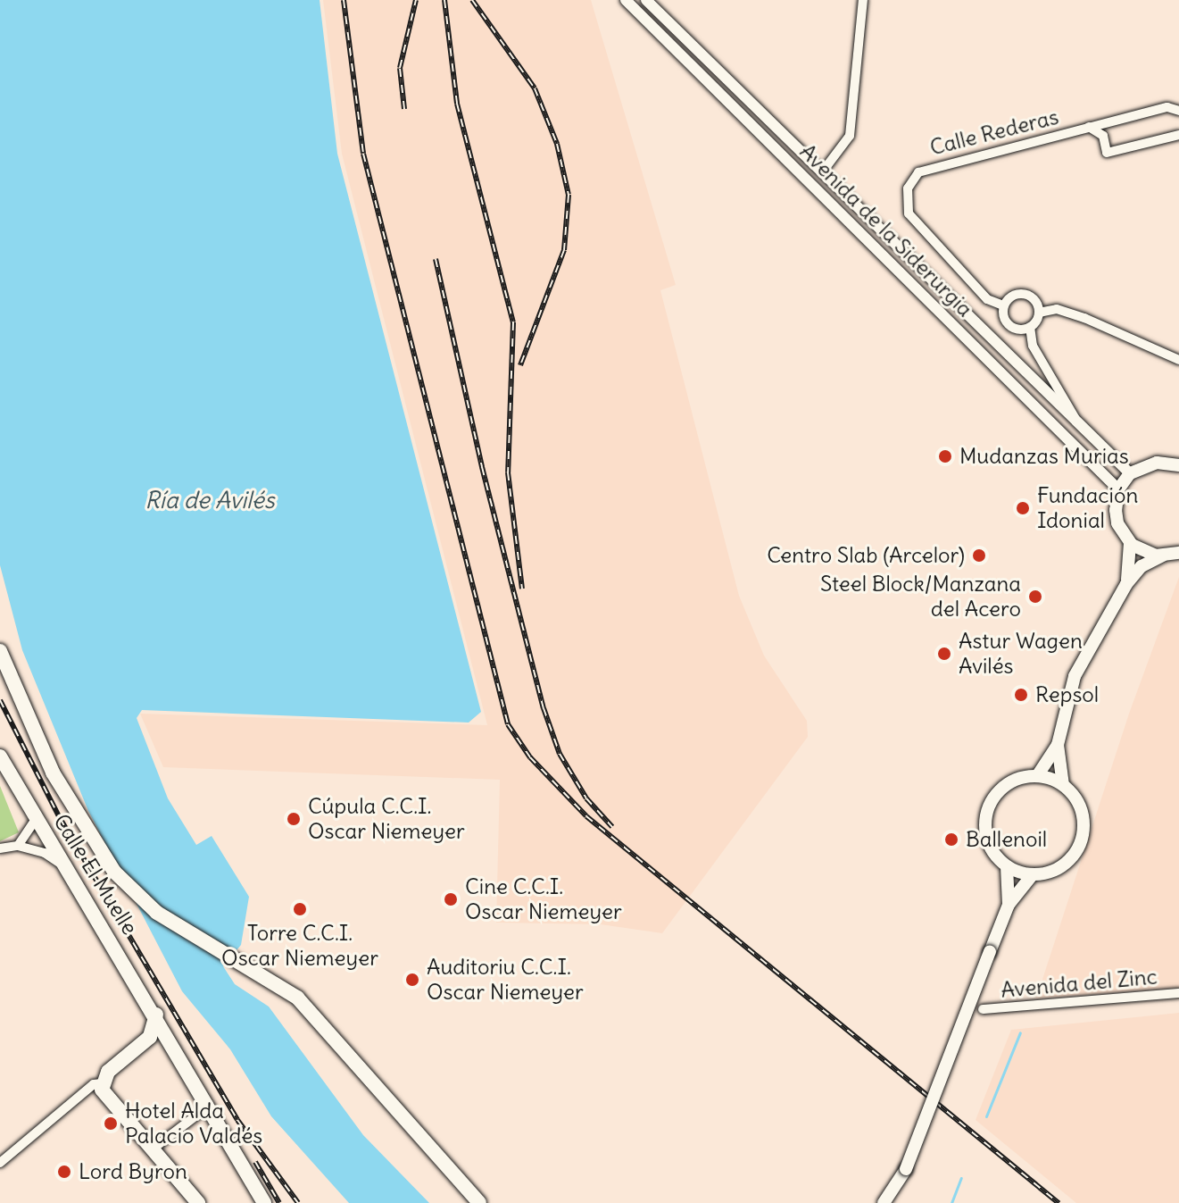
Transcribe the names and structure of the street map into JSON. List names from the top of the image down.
{
  "streets": {
    "main road": ["Calle El Muelle"],
    "street": ["Calle Rederas", "Avenida de la Siderurgia", "Avenida del Zinc"]
  },
  "water": ["Ría de Avilés"],
  "places": [
    "Mudanzas Murias",
    "Fundación Idonial",
    "Centro Slab (Arcelor)",
    "Steel Block/Manzana del Acero",
    "Astur Wagen Avilés",
    "Repsol",
    "Cúpula C.C.I. Oscar Niemeyer",
    "Ballenoil",
    "Cine C.C.I. Oscar Niemeyer",
    "Torre C.C.I. Oscar Niemeyer",
    "Auditoriu C.C.I. Oscar Niemeyer",
    "Hotel Alda Palacio Valdés",
    "Lord Byron"
  ]
}
